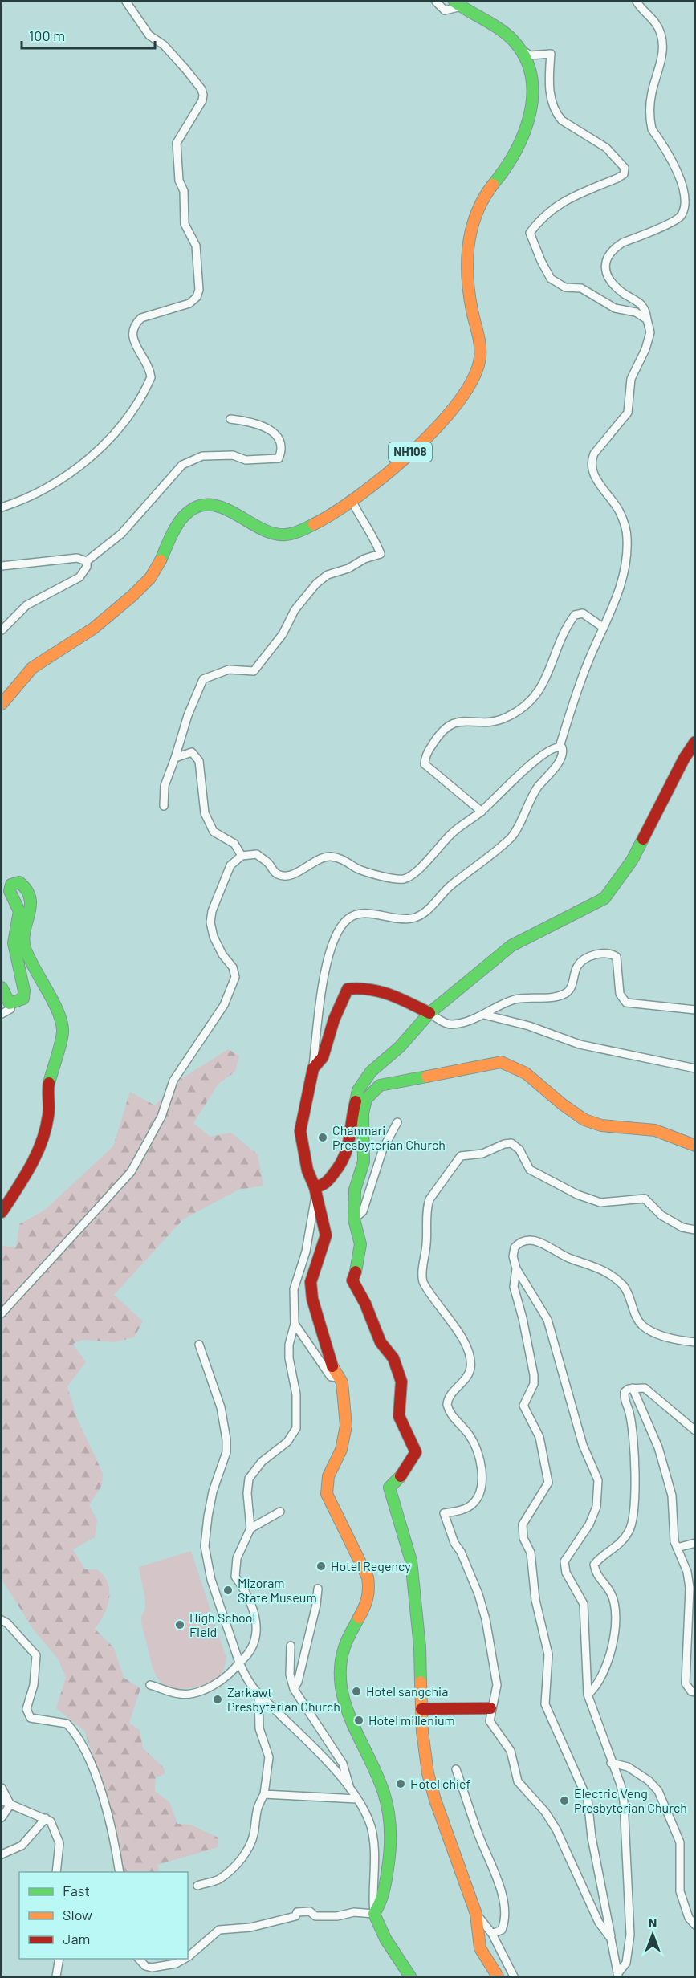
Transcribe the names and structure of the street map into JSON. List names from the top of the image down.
{
  "streets": {
    "main road": ["NH108"]
  },
  "places": [
    "Chanmari Presbyterian Church",
    "Hotel Regency",
    "Mizoram State Museum",
    "High School Field",
    "Hotel sangchia",
    "Zarkawt Presbyterian Church",
    "Hotel millenium",
    "Hotel chief",
    "Electric Veng Presbyterian Church"
  ],
  "legend": ["Fast", "Slow", "Jam"],
  "scale_bar": "100 m",
  "north": "top"
}
